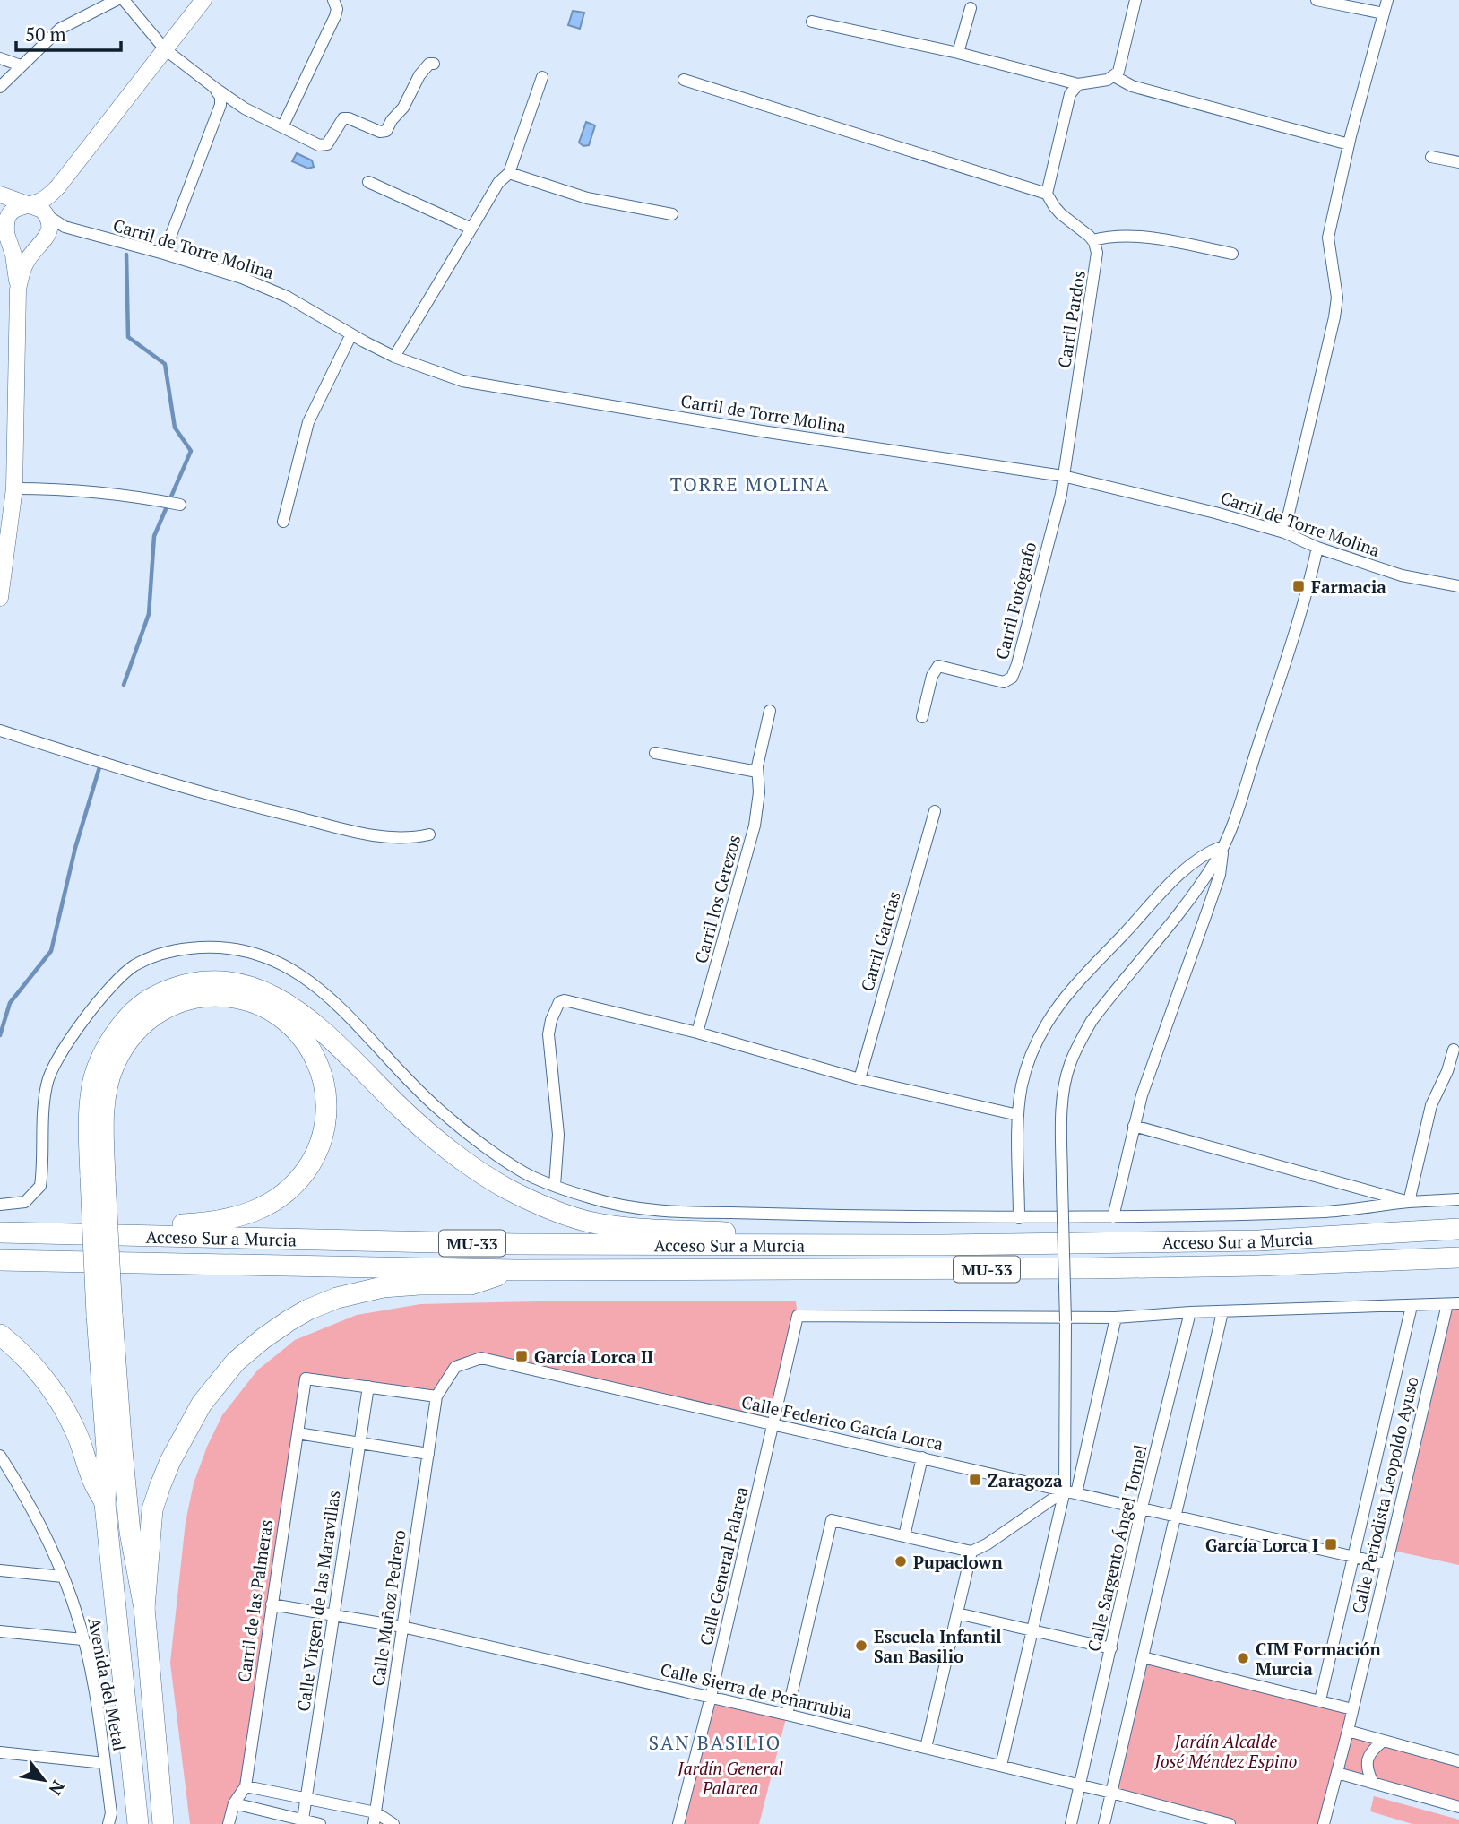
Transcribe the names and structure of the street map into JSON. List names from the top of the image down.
{
  "streets": {
    "highway": ["Acceso Sur a Murcia", "MU-33"],
    "street": [
      "Carril de Torre Molina",
      "Carril Pardos",
      "Carril Fotógrafo",
      "Carril los Cerezos",
      "Carril Garcías",
      "Calle Federico García Lorca",
      "Calle Periodista Leopoldo Ayuso",
      "Calle Sargento Ángel Tornel",
      "Calle General Palarea",
      "Carril de las Palmeras",
      "Calle Virgen de las Maravillas",
      "Calle Muñoz Pedrero",
      "Avenida del Metal",
      "Calle Sierra de Peñarrubia"
    ]
  },
  "crossings": [
    ["Carril de Torre Molina", "Carril Pardos"],
    ["Carril de Torre Molina", "Carril Fotógrafo"],
    ["Carril Pardos", "Carril Fotógrafo"],
    ["Calle Federico García Lorca", "Calle Periodista Leopoldo Ayuso"],
    ["Calle Federico García Lorca", "Calle Sargento Ángel Tornel"],
    ["Calle Federico García Lorca", "Calle General Palarea"],
    ["Calle Federico García Lorca", "Calle Muñoz Pedrero"],
    ["Calle Sargento Ángel Tornel", "Calle Sierra de Peñarrubia"],
    ["Calle General Palarea", "Calle Sierra de Peñarrubia"],
    ["Carril de las Palmeras", "Calle Virgen de las Maravillas"],
    ["Carril de las Palmeras", "Calle Sierra de Peñarrubia"],
    ["Calle Virgen de las Maravillas", "Calle Sierra de Peñarrubia"],
    ["Calle Muñoz Pedrero", "Calle Sierra de Peñarrubia"]
  ],
  "districts": ["TORRE MOLINA", "SAN BASILIO"],
  "parks": ["Jardín Alcalde José Méndez Espino", "Jardín General Palarea"],
  "places": {
    "transit": [
      "Farmacia",
      "García Lorca II",
      "Zaragoza",
      "García Lorca I"
    ],
    "other": ["Pupaclown", "Escuela Infantil San Basilio", "CIM Formación Murcia"]
  },
  "scale_bar": "50 m",
  "north": "bottom right"
}
